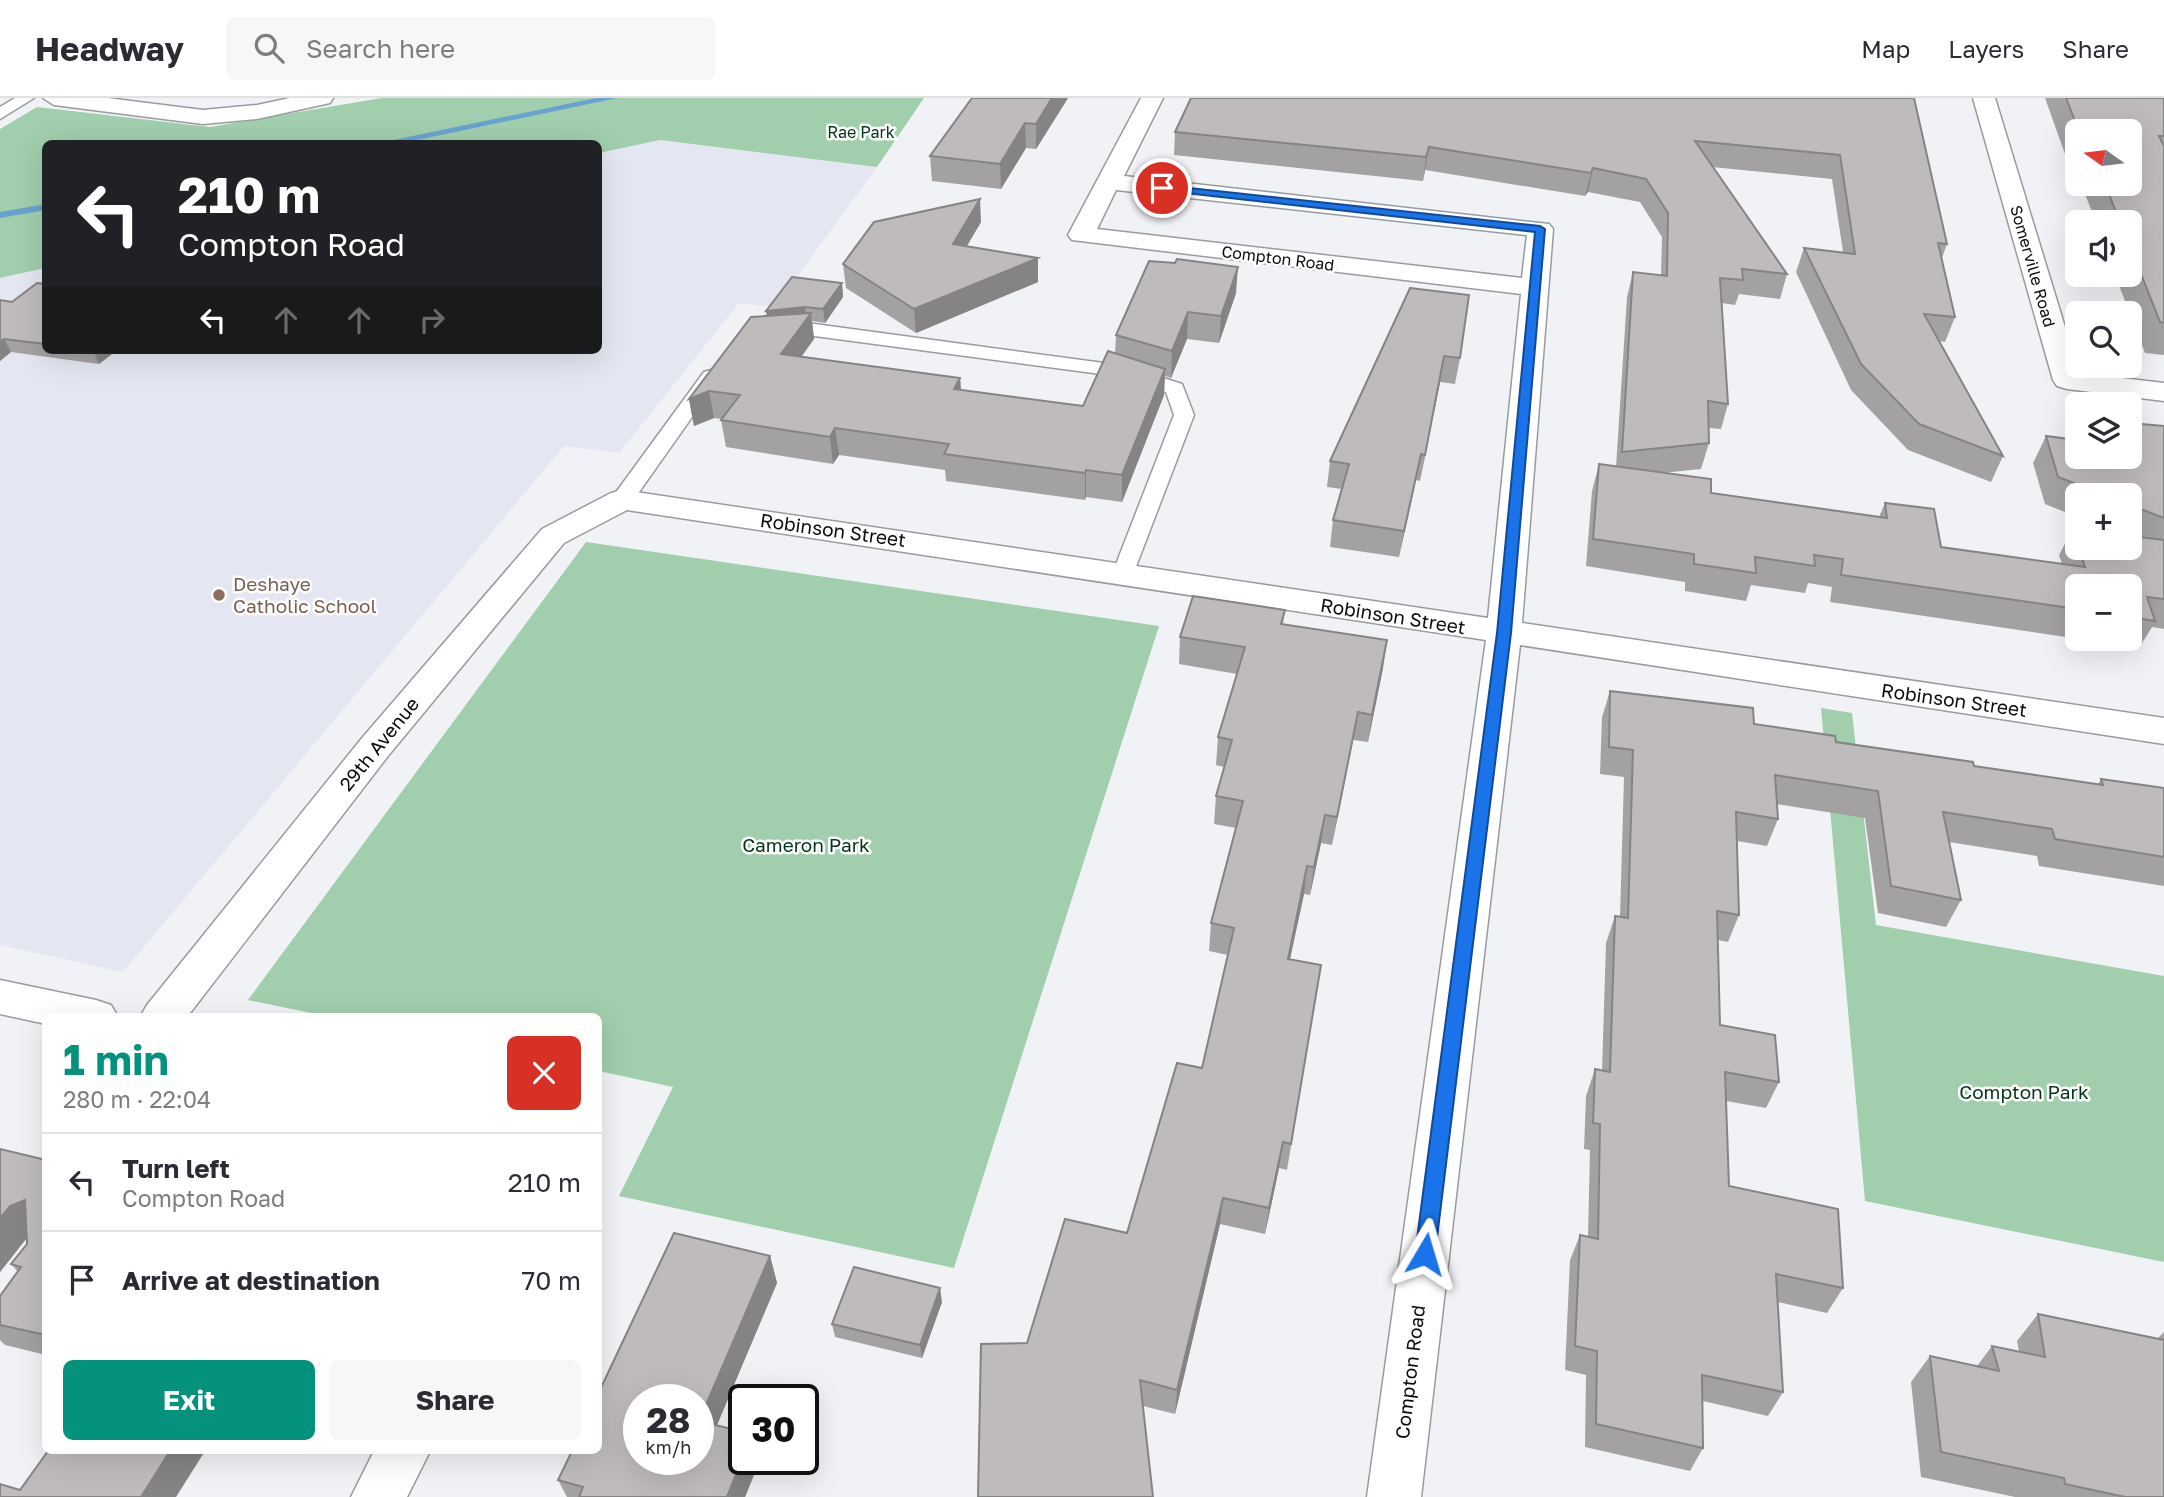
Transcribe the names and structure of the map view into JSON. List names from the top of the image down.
{
  "streets": {
    "street": [
      "Compton Road",
      "Somerville Road",
      "Robinson Street",
      "29th Avenue"
    ]
  },
  "crossings": [
    ["Compton Road", "Robinson Street"],
    ["Robinson Street", "29th Avenue"]
  ],
  "parks": ["Rae Park", "Cameron Park", "Compton Park"],
  "places": ["Deshaye Catholic School"],
  "north": "left",
  "page": {
    "header": "Headway",
    "search": "Search here",
    "nav": ["Map", "Layers", "Share"],
    "map_buttons": ["+", "−"],
    "turn": ["210 m", "Compton Road"],
    "heading": ["1 min", "280 m · 22:04"],
    "list": [
      {
        "name": "Turn left",
        "note": "Compton Road",
        "value": "210 m"
      },
      {
        "name": "Arrive at destination",
        "value": "70 m"
      }
    ],
    "buttons": ["Exit", "Share"],
    "speed": "28 km/h",
    "limit": "30"
  }
}
